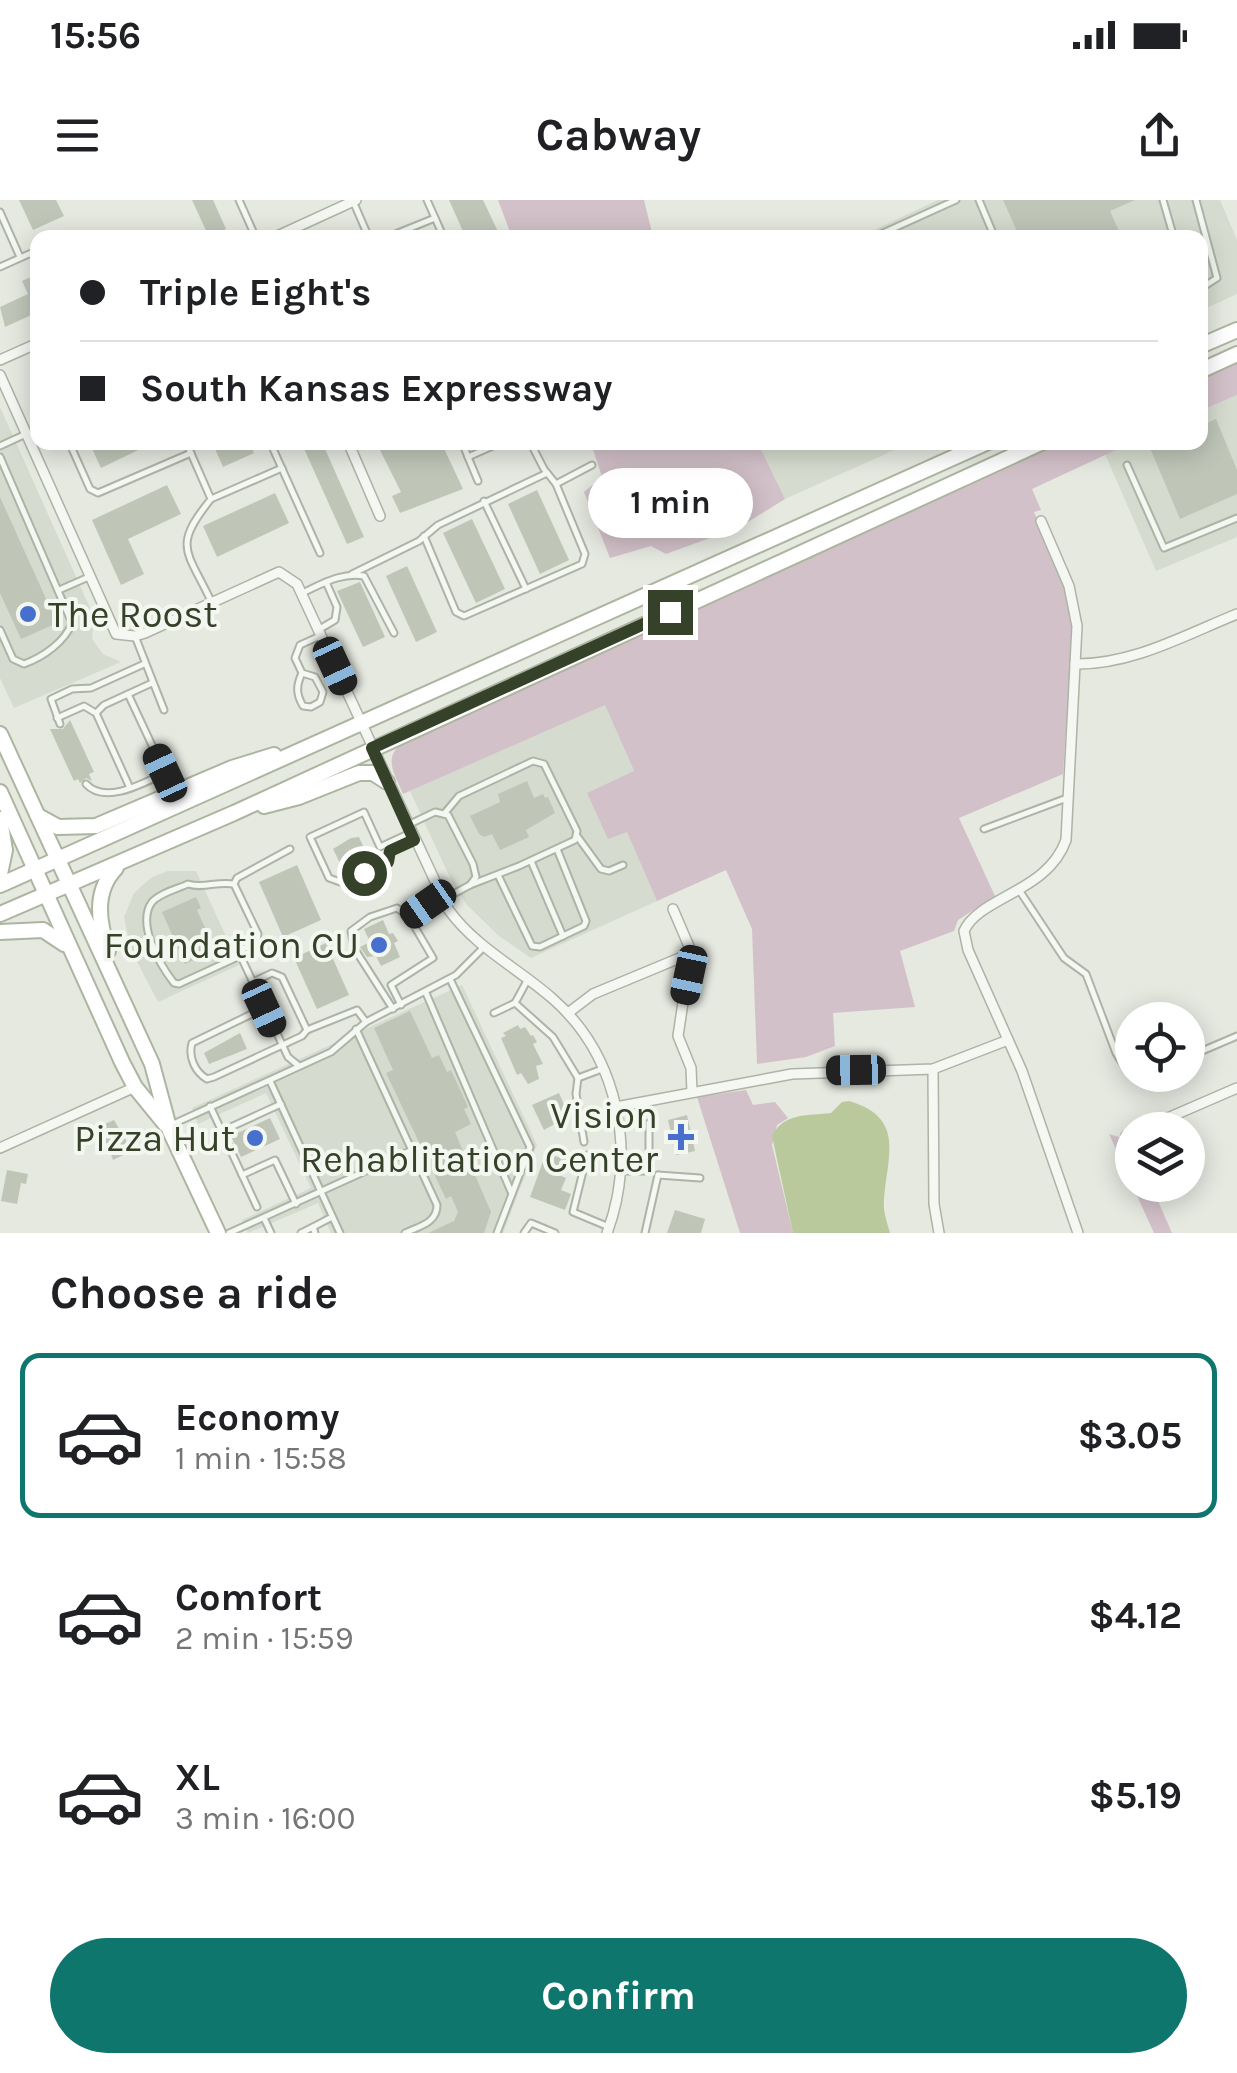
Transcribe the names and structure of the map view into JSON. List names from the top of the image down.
{
  "places": {
    "other": ["The Roost", "Foundation CU", "Pizza Hut"],
    "health": ["Vision Rehablitation Center"]
  },
  "page": {
    "status": "15:56",
    "header": "Cabway",
    "banner": ["Triple Eight's", "South Kansas Expressway"],
    "bubble": "1 min",
    "heading": "Choose a ride",
    "list": [
      {
        "name": "Economy",
        "note": "1 min · 15:58",
        "value": "$3.05"
      },
      {
        "name": "Comfort",
        "note": "2 min · 15:59",
        "value": "$4.12"
      },
      {
        "name": "XL",
        "note": "3 min · 16:00",
        "value": "$5.19"
      }
    ],
    "buttons": "Confirm"
  }
}
